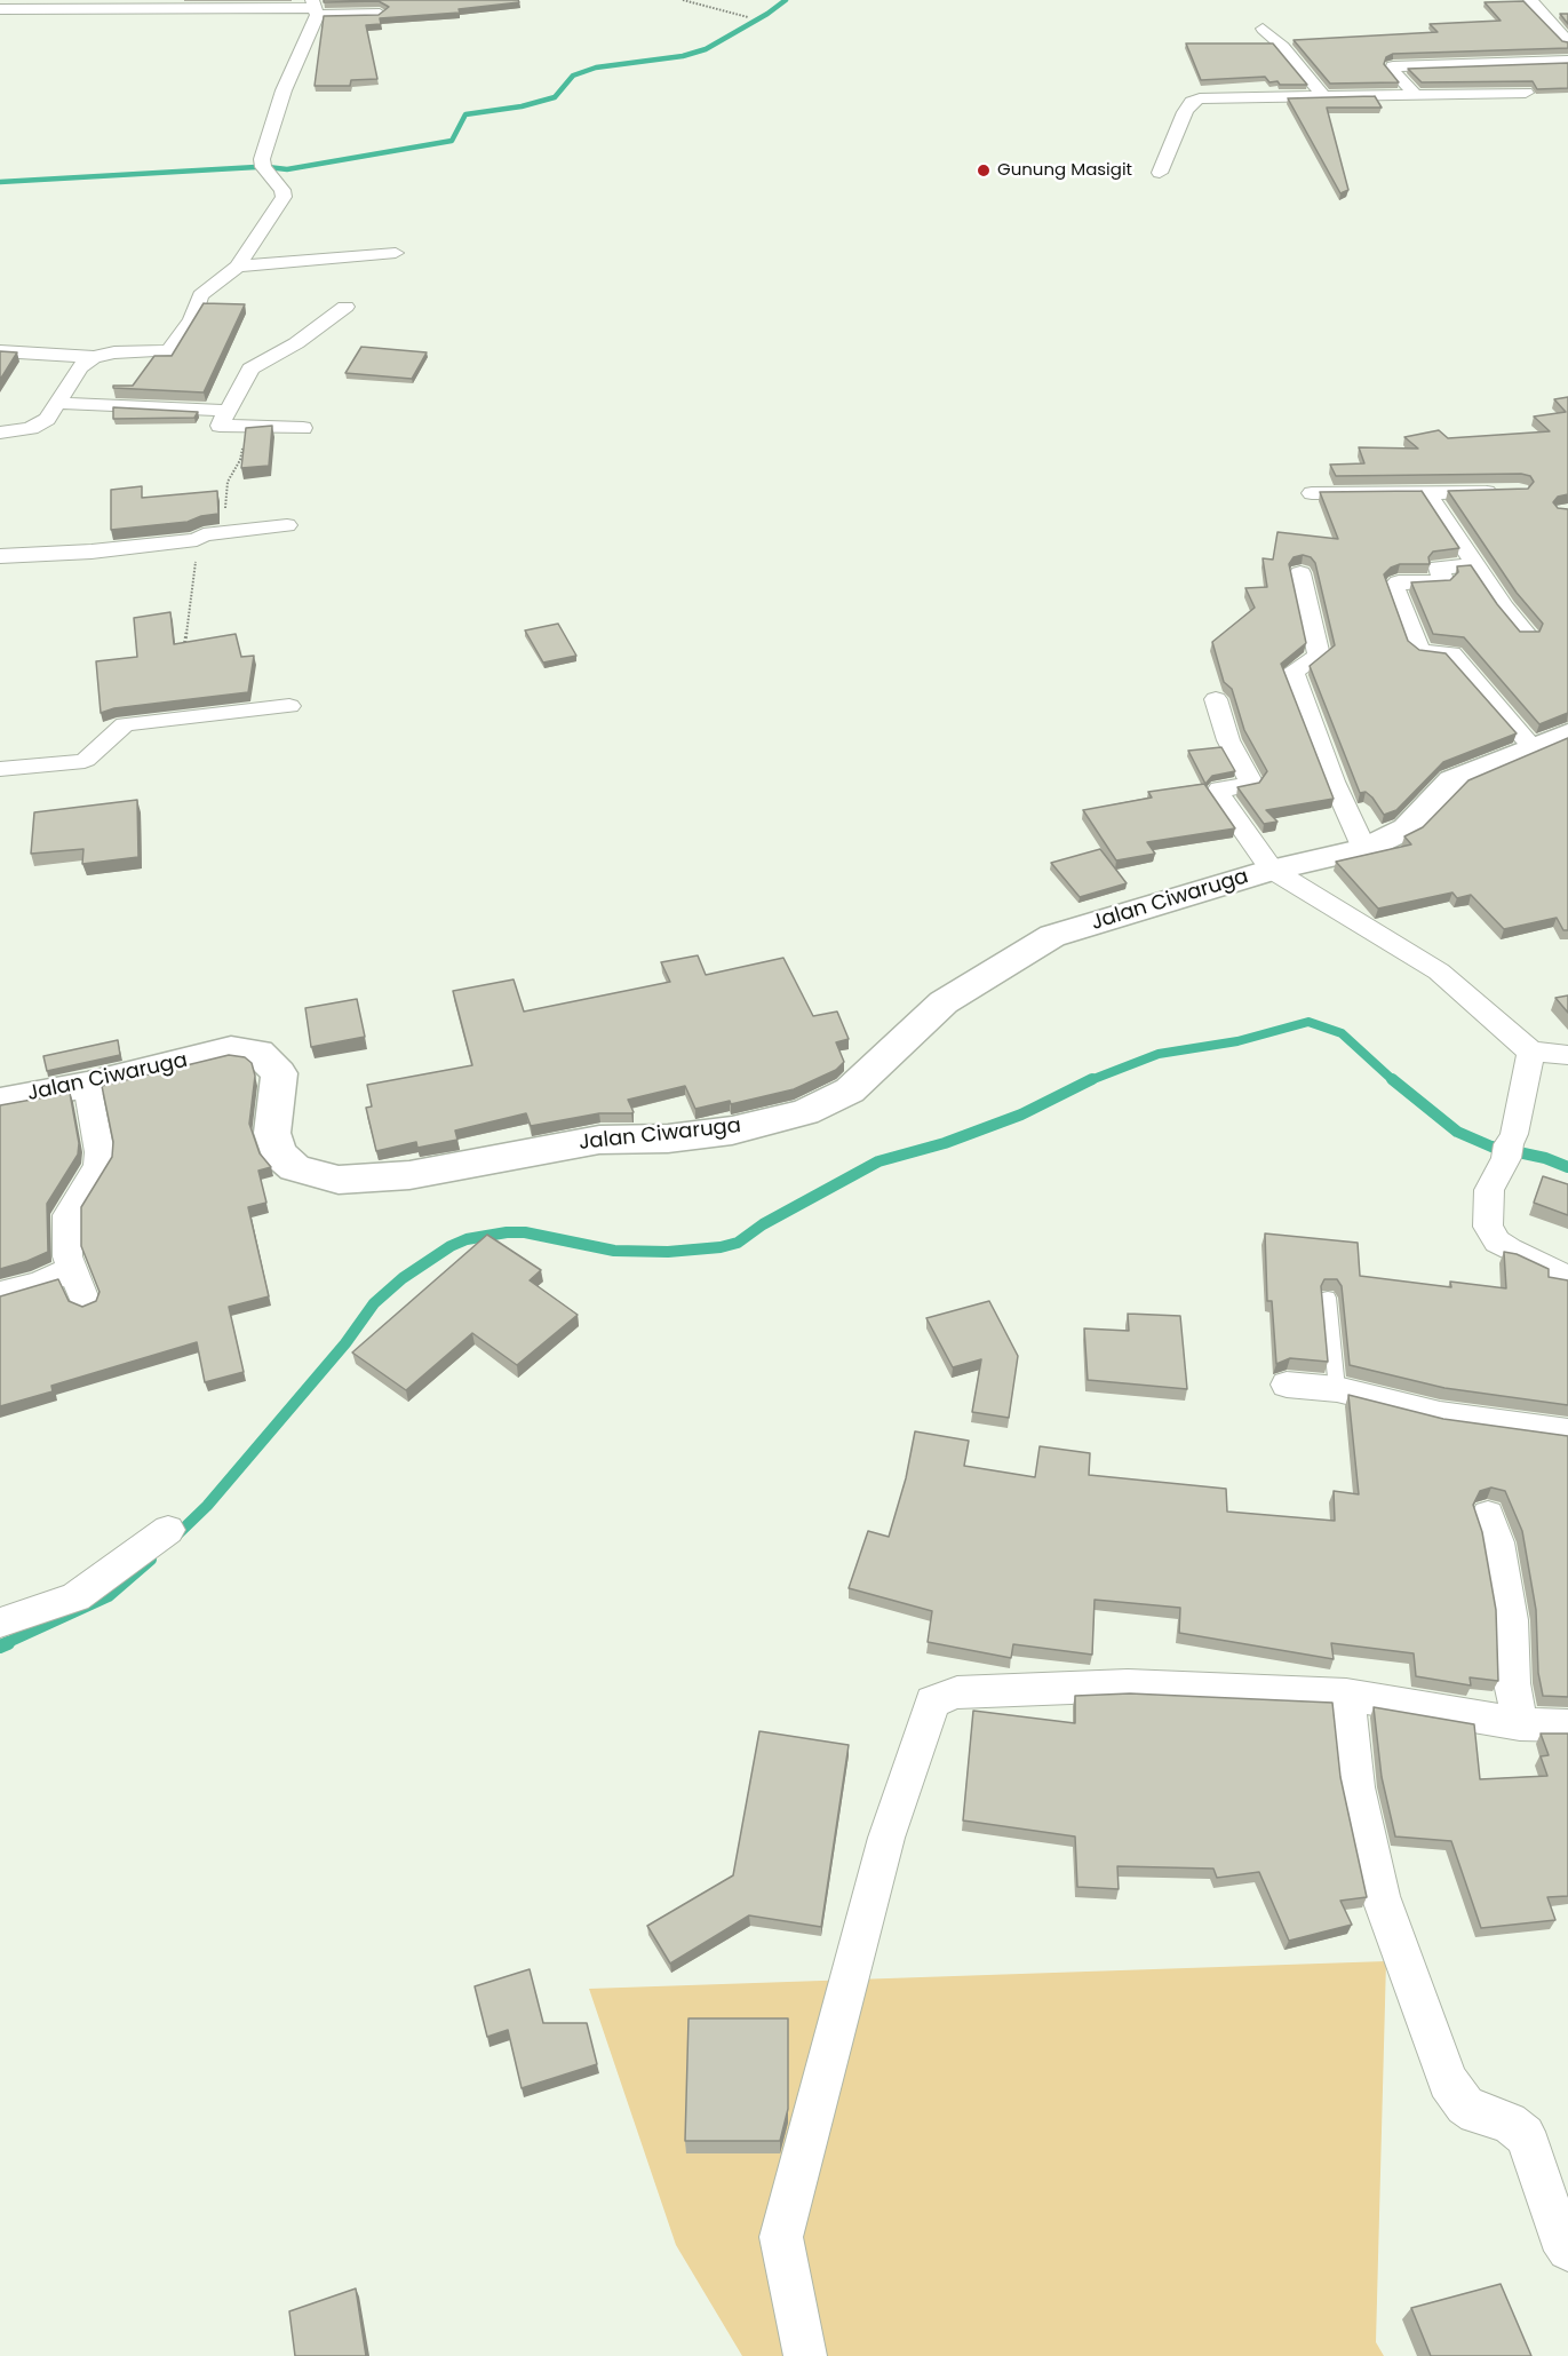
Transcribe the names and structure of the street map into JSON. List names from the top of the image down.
{
  "streets": {
    "street": ["Jalan Ciwaruga"]
  },
  "places": ["Gunung Masigit"]
}
